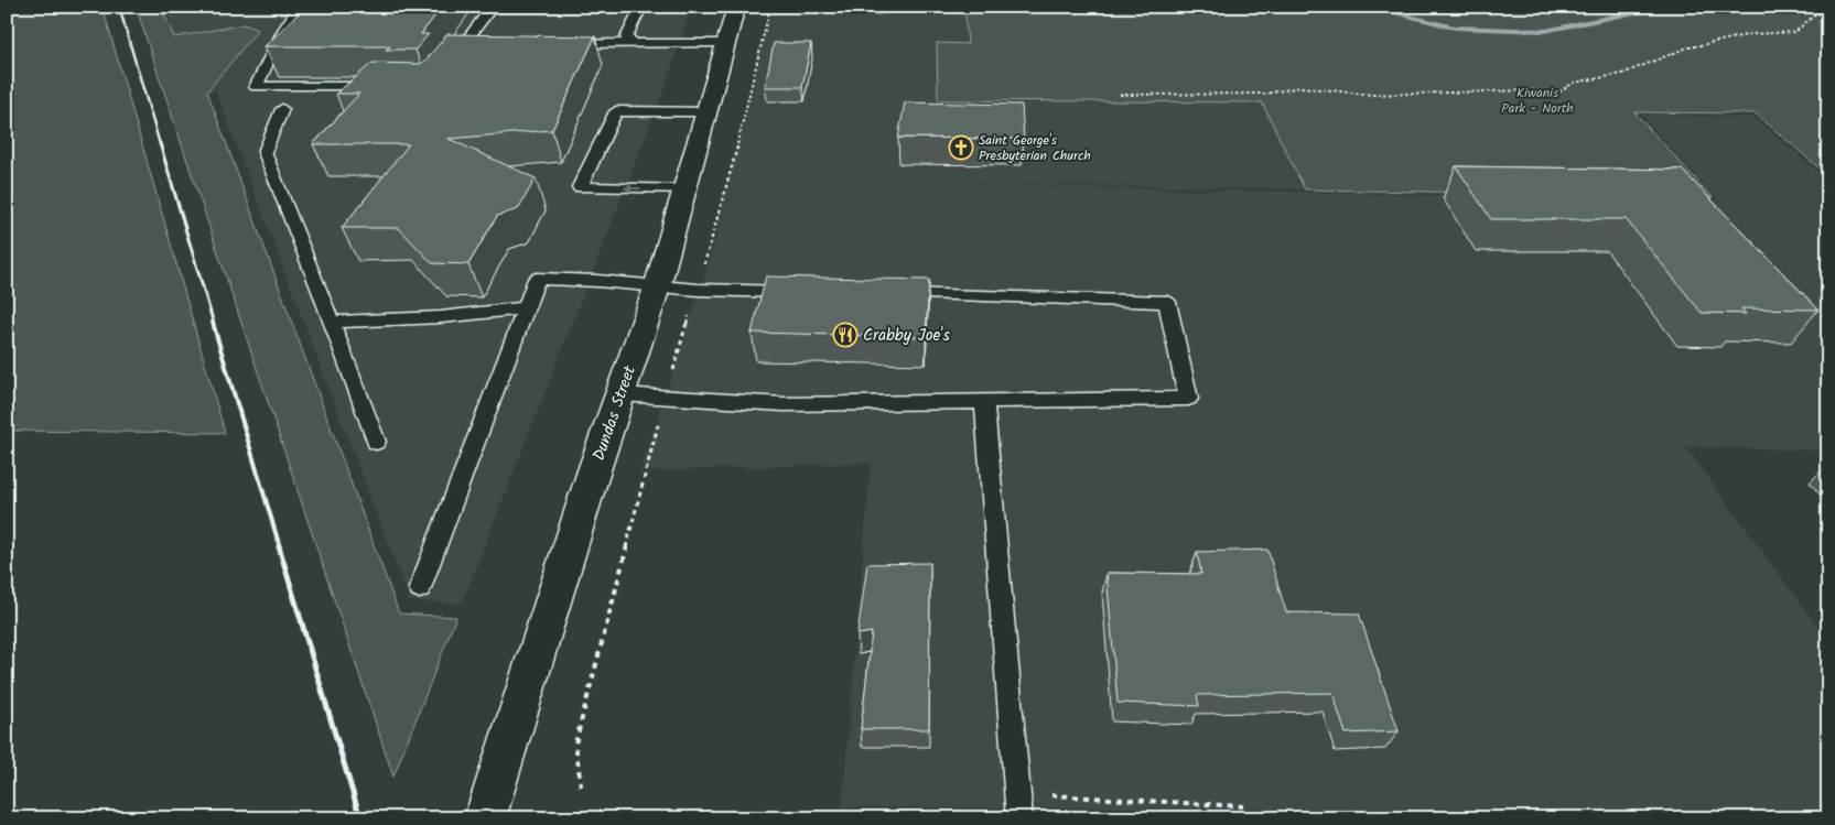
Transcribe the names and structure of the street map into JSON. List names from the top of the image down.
{
  "streets": {
    "main road": ["Dundas Street"]
  },
  "parks": ["Kiwanis Park - North"],
  "places": {
    "church": ["Saint George's Presbyterian Church"],
    "restaurant": ["Crabby Joe's"]
  }
}
